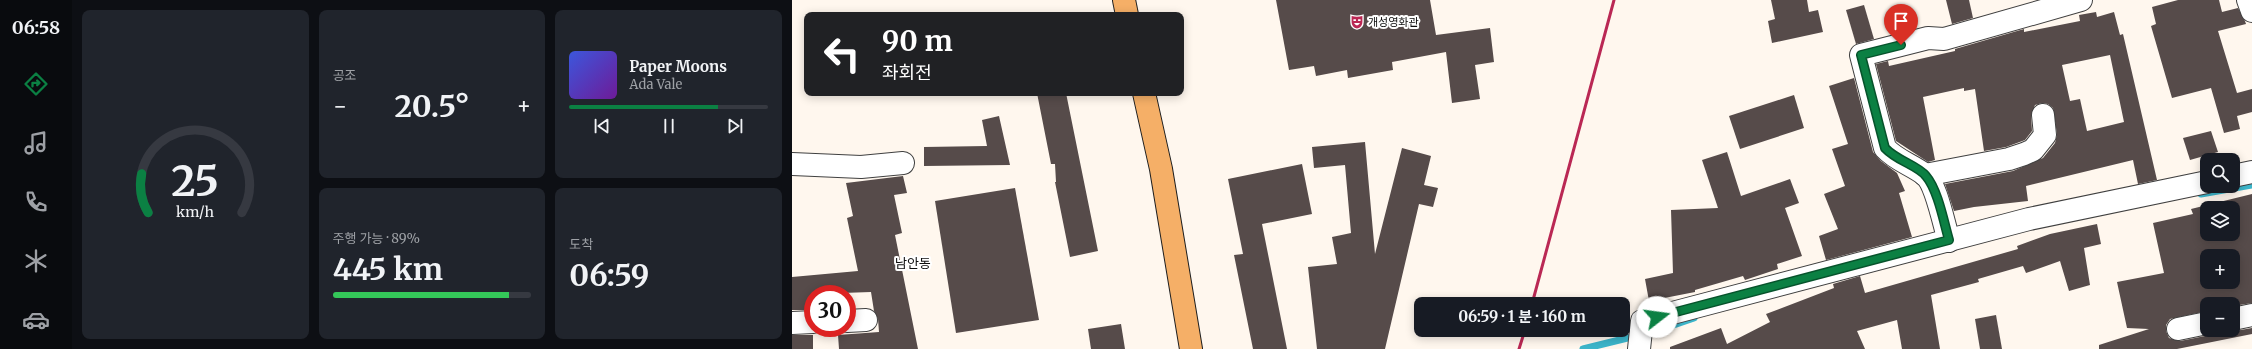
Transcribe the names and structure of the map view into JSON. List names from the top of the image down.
{
  "districts": ["남안동"],
  "places": {
    "theatre": ["개성영화관"]
  },
  "page": {
    "tabs": "06:58",
    "tile": [
      "공조",
      ["주행 가능 · 89%", "445 km"],
      ["도착", "06:59"]
    ],
    "turn": ["90 m", "좌회전"],
    "song": ["Paper Moons", "Ada Vale"],
    "heat": ["−", "20.5°", "+"],
    "map_buttons": ["+", "−"],
    "limit": "30",
    "trip": "06:59 · 1 분 · 160 m",
    "gauge": ["25", "km/h"]
  }
}
